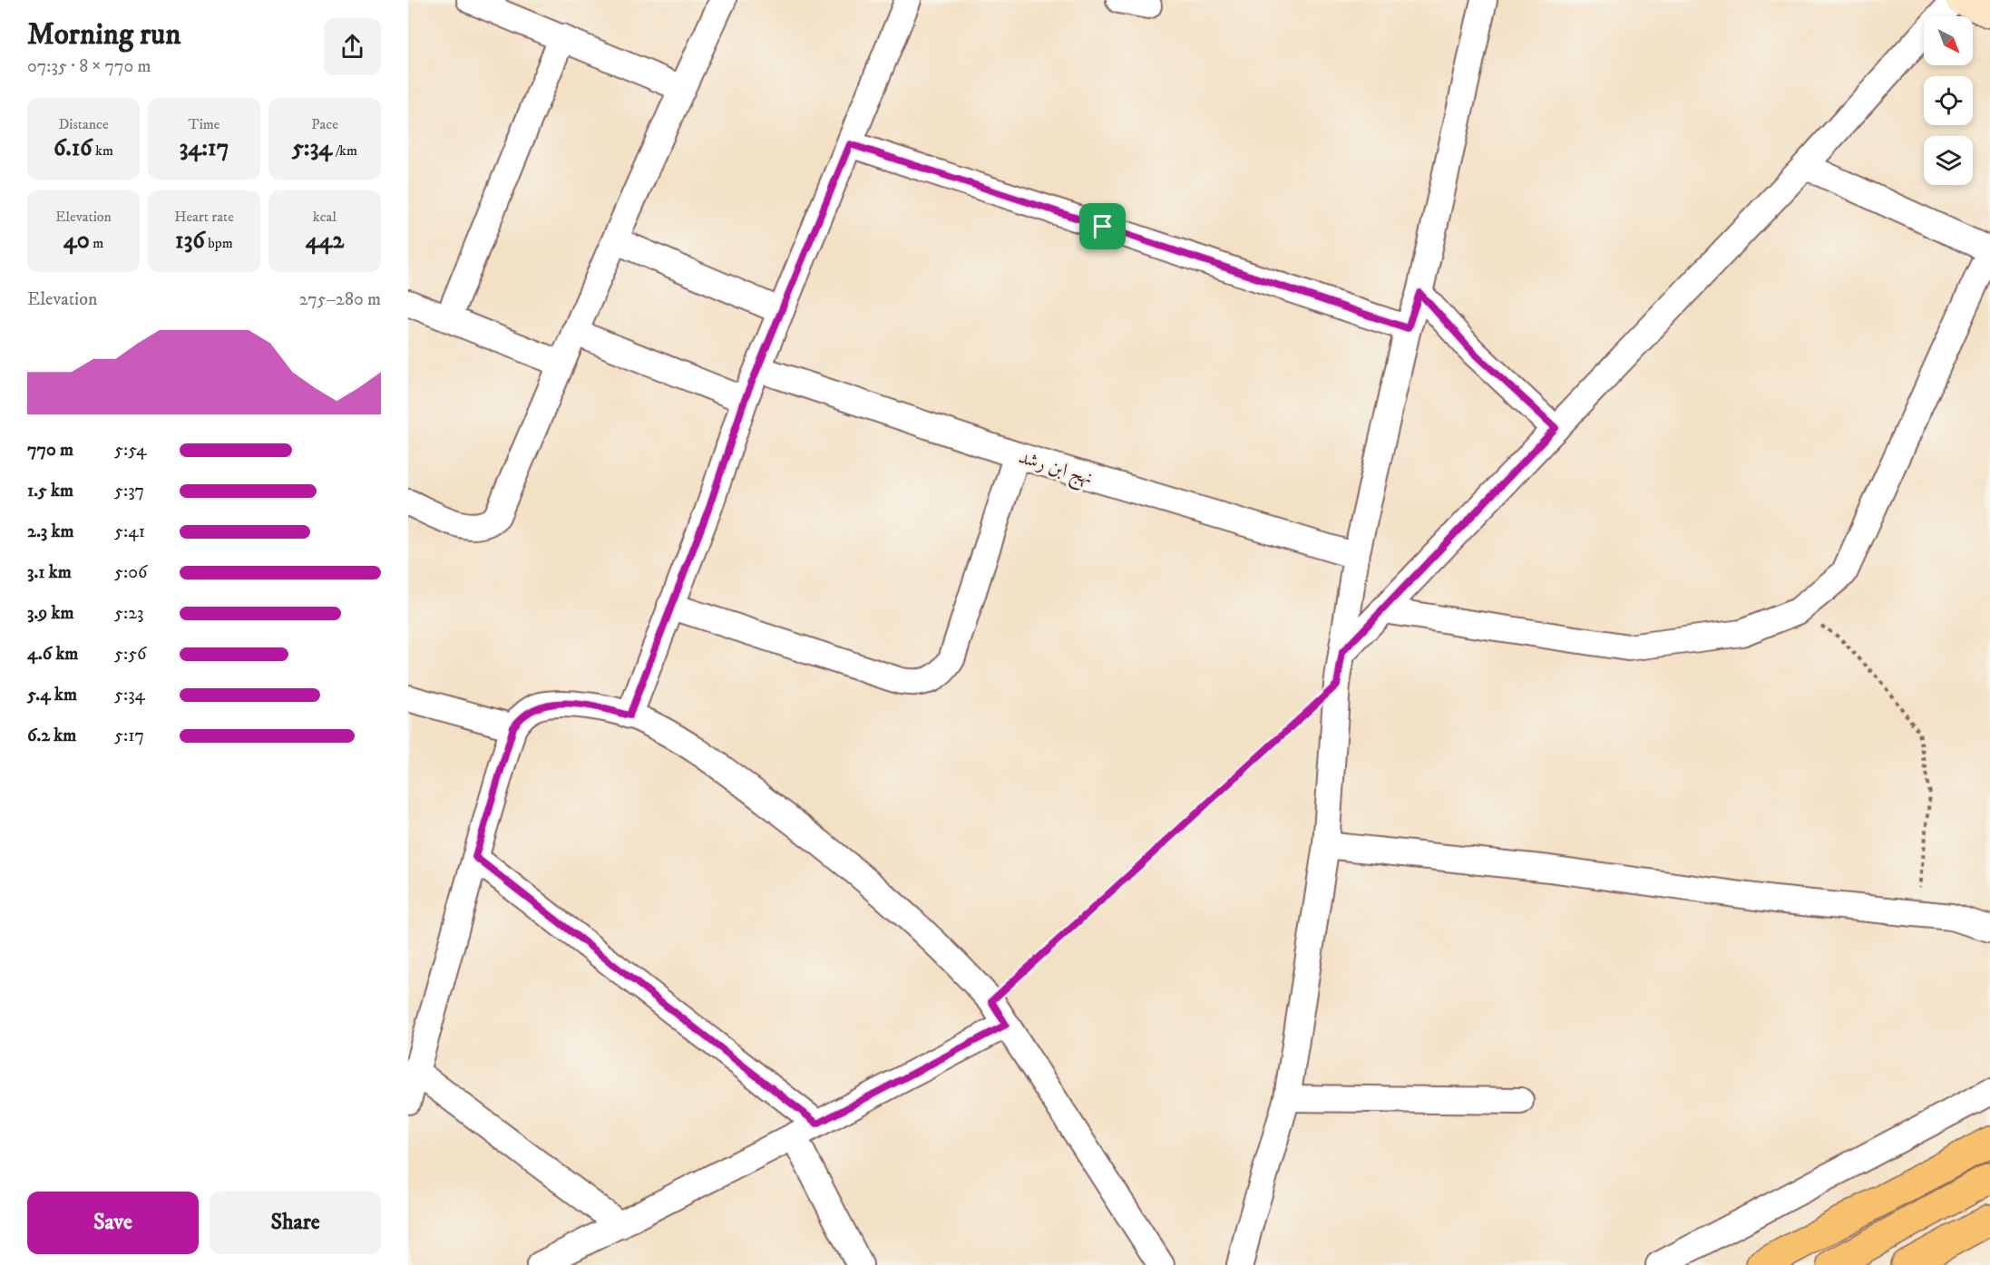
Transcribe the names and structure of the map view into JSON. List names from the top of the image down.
{
  "streets": {
    "street": ["نهج ابن رشد"]
  },
  "north": "bottom right",
  "page": {
    "heading": ["Morning run", "07:35 · 8 × 770 m"],
    "stats": [
      ["Distance", "6.16 km"],
      ["Time", "34:17"],
      ["Pace", "5:34 /km"],
      ["Elevation", "40 m"],
      ["Heart rate", "136 bpm"],
      ["kcal", "442"]
    ],
    "chart": ["Elevation", "275–280 m"],
    "list": [
      {
        "name": "770 m",
        "note": "5:54"
      },
      {
        "name": "1.5 km",
        "note": "5:37"
      },
      {
        "name": "2.3 km",
        "note": "5:41"
      },
      {
        "name": "3.1 km",
        "note": "5:06"
      },
      {
        "name": "3.9 km",
        "note": "5:23"
      },
      {
        "name": "4.6 km",
        "note": "5:56"
      },
      {
        "name": "5.4 km",
        "note": "5:34"
      },
      {
        "name": "6.2 km",
        "note": "5:17"
      }
    ],
    "buttons": ["Save", "Share"]
  }
}
